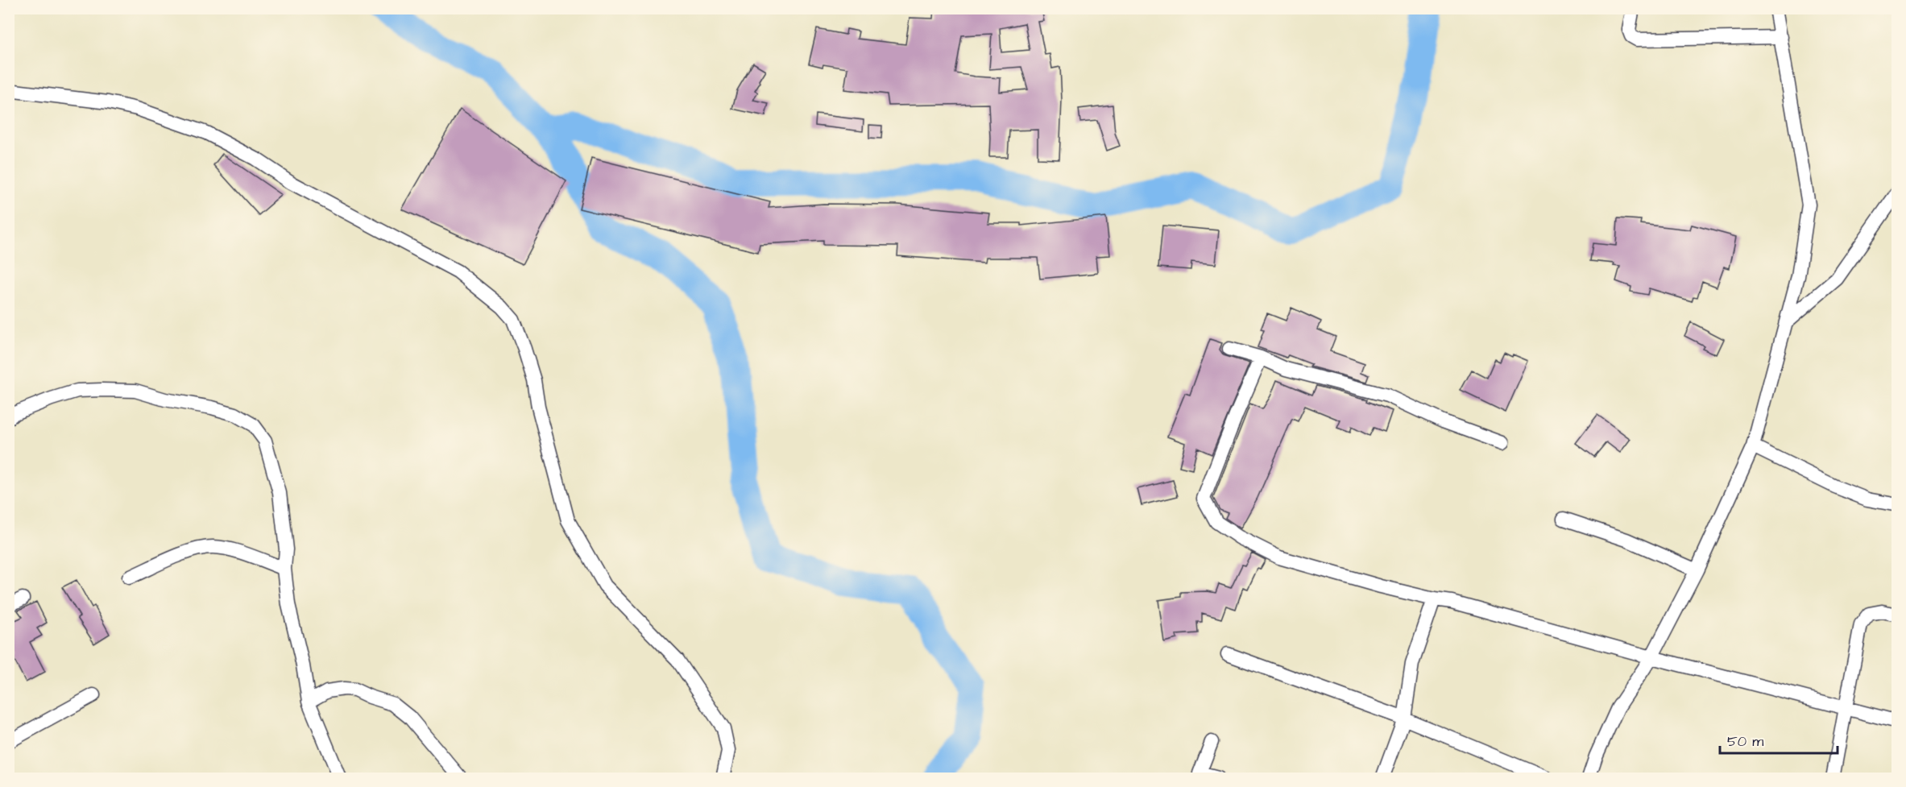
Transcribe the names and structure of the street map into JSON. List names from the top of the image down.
{
  "scale_bar": "50 m"
}
